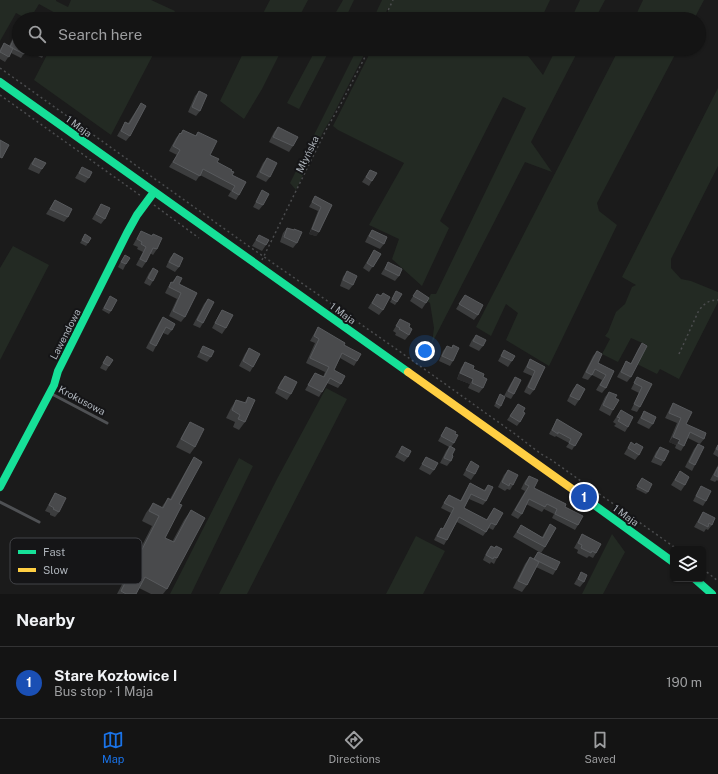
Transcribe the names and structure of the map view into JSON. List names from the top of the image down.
{
  "streets": {
    "street": ["1 Maja", "Lawendowa"],
    "lane": ["Krokusowa"],
    "path": ["Młyńska"]
  },
  "crossings": [
    ["1 Maja", "Młyńska"],
    ["1 Maja", "Lawendowa"],
    ["Lawendowa", "Krokusowa"]
  ],
  "legend": ["Fast", "Slow"],
  "page": {
    "search": "Search here",
    "pins": "1",
    "heading": "Nearby",
    "list": [
      {
        "mark": "1",
        "name": "Stare Kozłowice I",
        "note": "Bus stop · 1 Maja",
        "value": "190 m"
      }
    ],
    "nav": ["Map", "Directions", "Saved"]
  }
}
